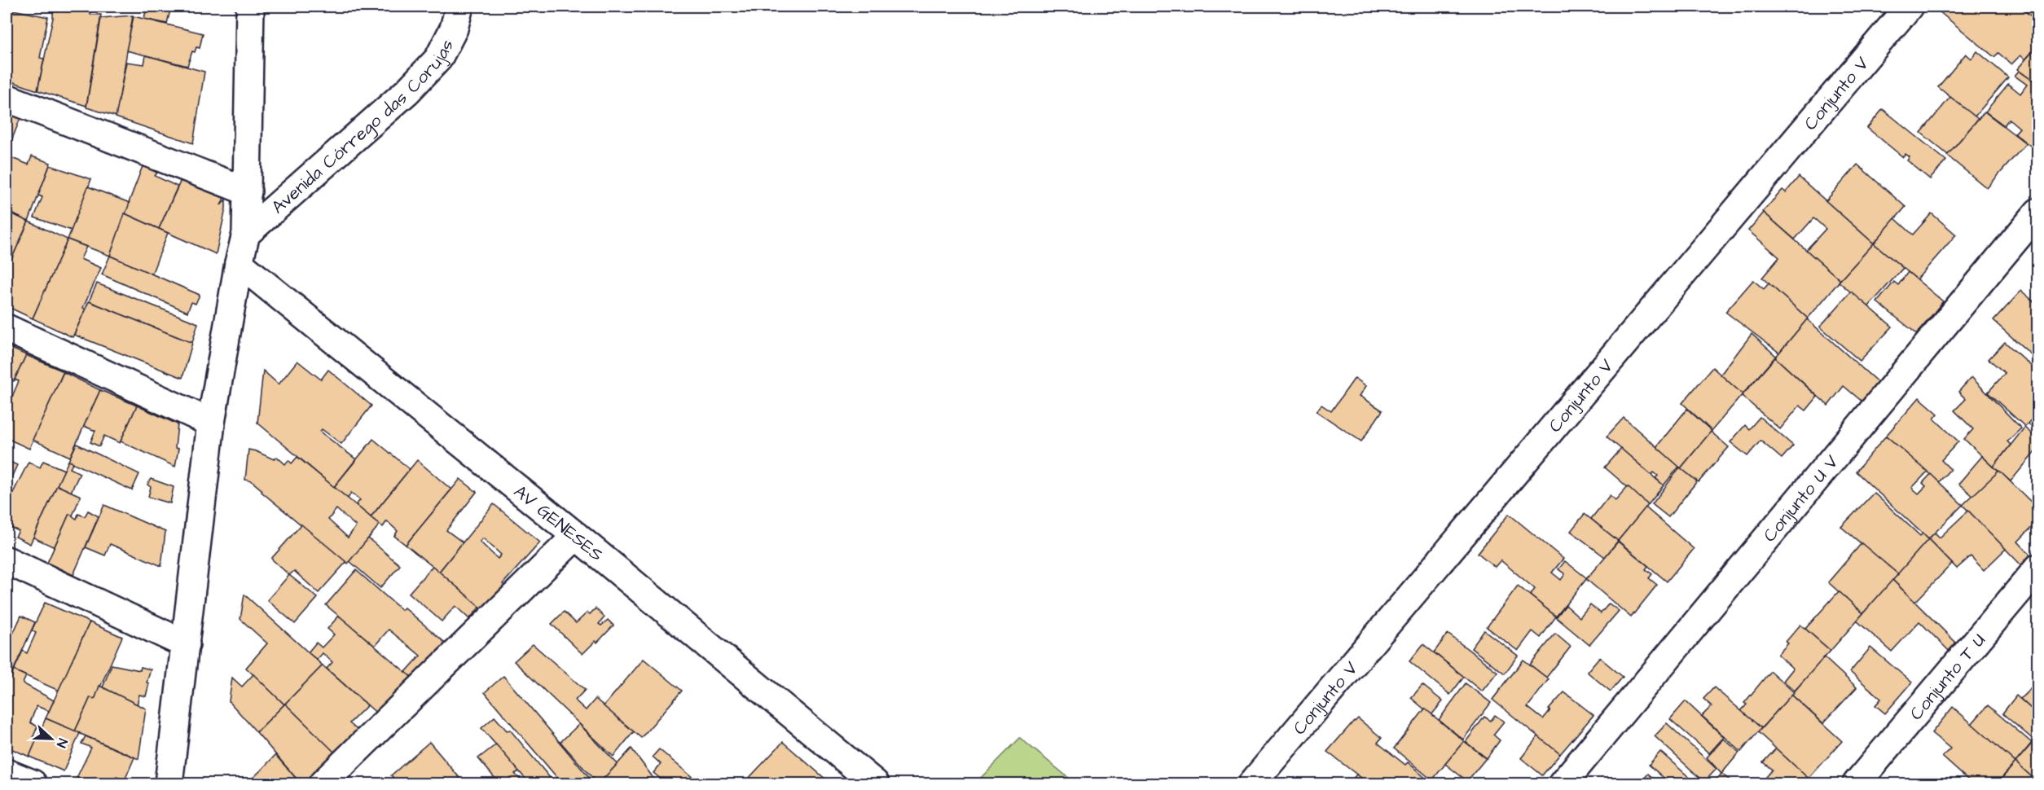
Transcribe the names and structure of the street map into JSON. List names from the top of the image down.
{
  "streets": {
    "street": [
      "Conjunto V",
      "Avenida Córrego das Corujas",
      "Conjunto U V",
      "AV GENESES",
      "Conjunto T U"
    ]
  },
  "north": "right"
}
